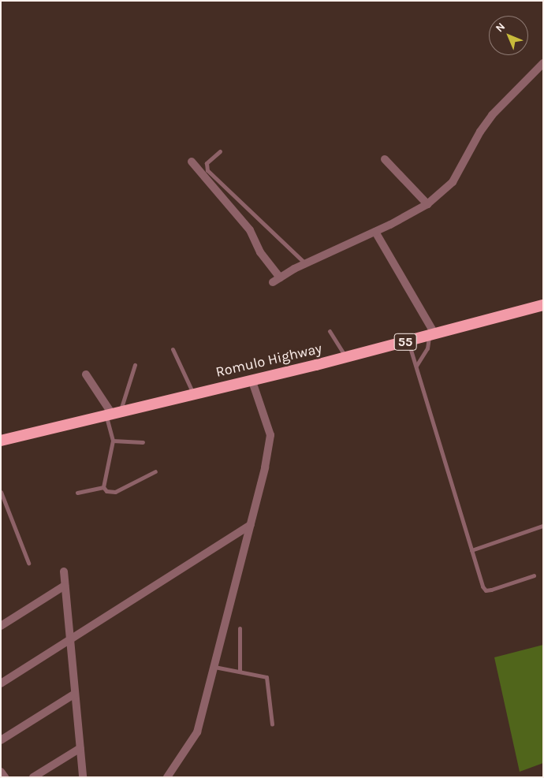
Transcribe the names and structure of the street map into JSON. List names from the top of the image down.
{
  "streets": {
    "highway": ["55", "Romulo Highway"]
  },
  "north": "top left"
}
